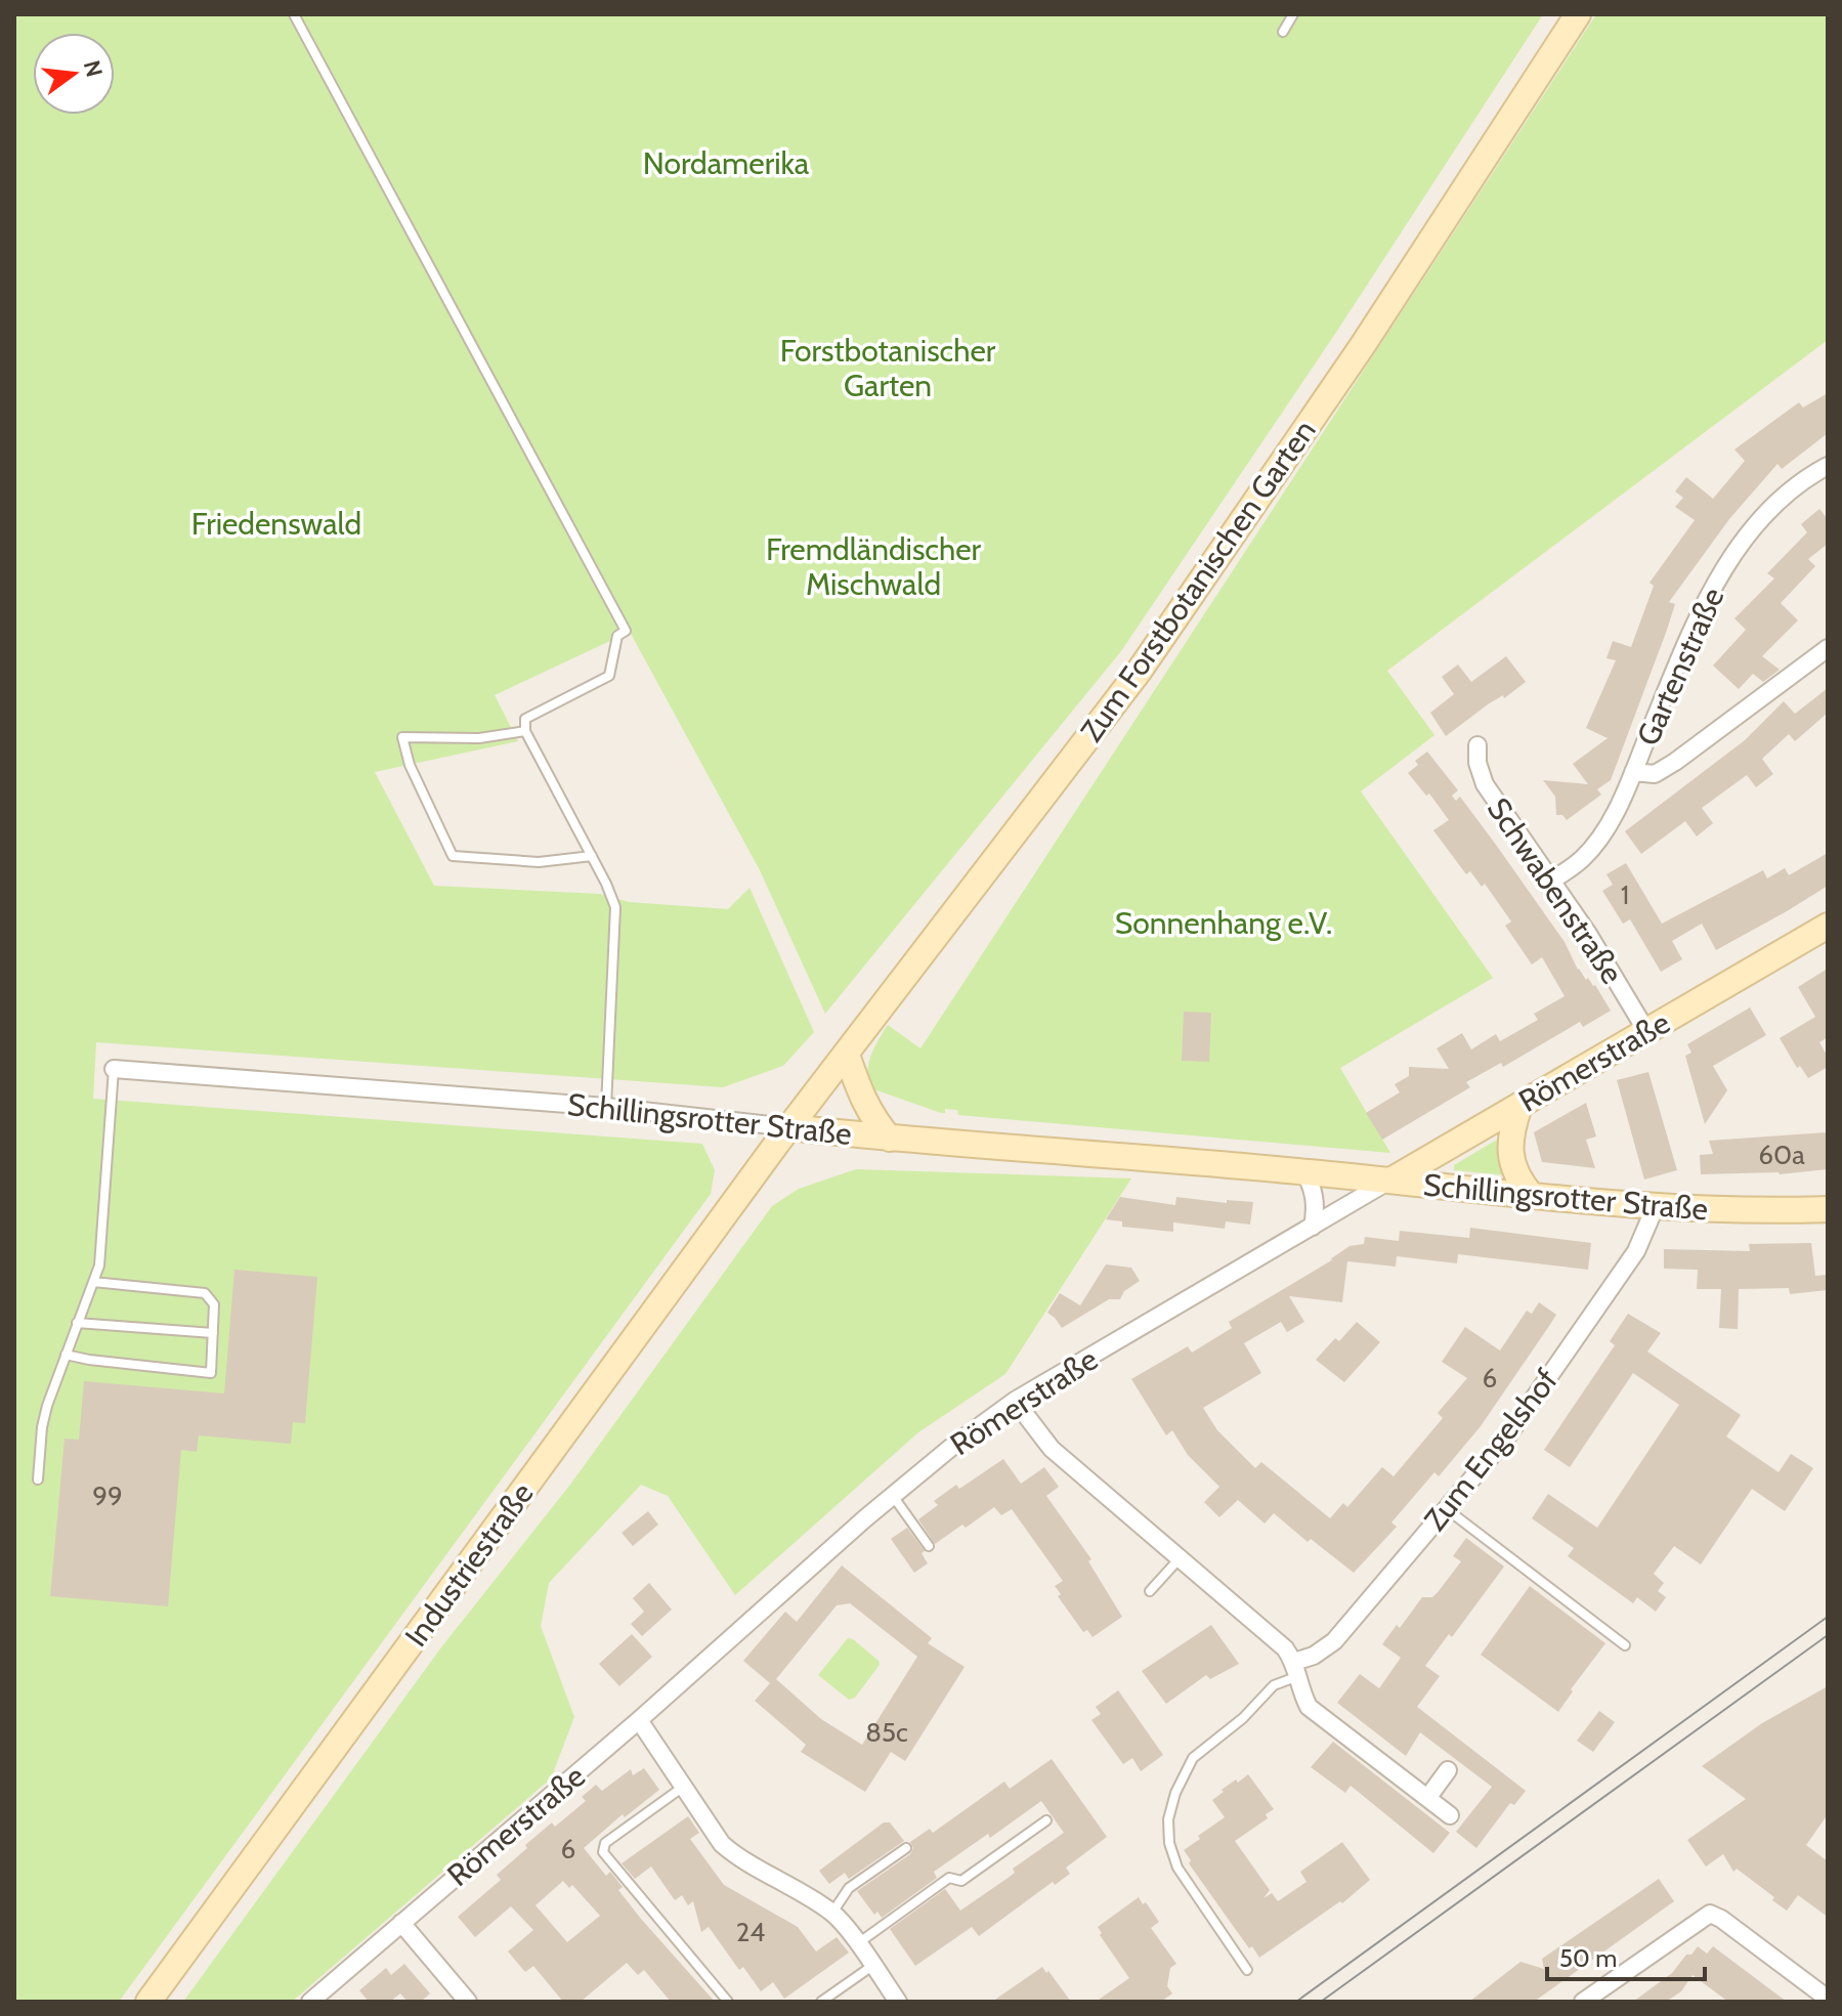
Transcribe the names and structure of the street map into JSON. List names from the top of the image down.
{
  "streets": {
    "main road": [
      "Zum Forstbotanischen Garten",
      "Römerstraße",
      "Schillingsrotter Straße",
      "Industriestraße"
    ],
    "street": ["Gartenstraße", "Schwabenstraße", "Zum Engelshof"]
  },
  "crossings": [
    ["Zum Forstbotanischen Garten", "Schillingsrotter Straße"],
    ["Zum Forstbotanischen Garten", "Industriestraße"],
    ["Gartenstraße", "Schwabenstraße"],
    ["Schwabenstraße", "Römerstraße"],
    ["Römerstraße", "Schillingsrotter Straße"],
    ["Schillingsrotter Straße", "Zum Engelshof"],
    ["Schillingsrotter Straße", "Industriestraße"]
  ],
  "parks": [
    "Nordamerika",
    "Forstbotanischer Garten",
    "Friedenswald",
    "Fremdländischer Mischwald",
    "Sonnenhang e.V."
  ],
  "house_numbers": [
    "1",
    "60a",
    "6",
    "99",
    "85c",
    "6",
    "24"
  ],
  "scale_bar": "50 m",
  "north": "right"
}
